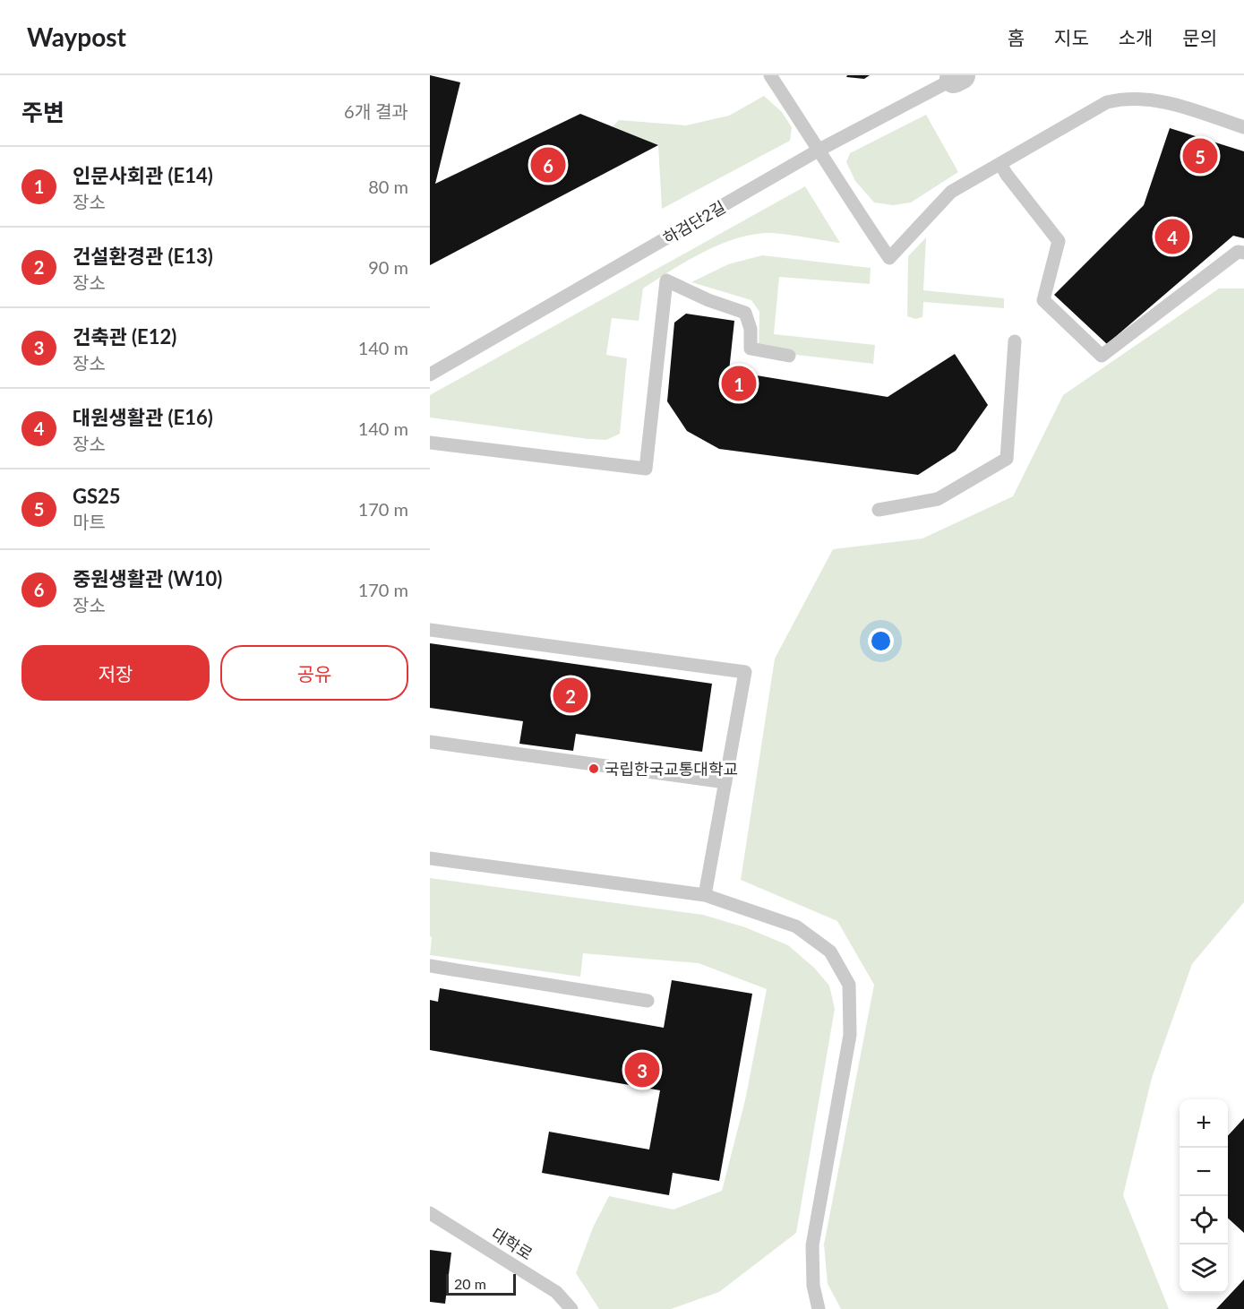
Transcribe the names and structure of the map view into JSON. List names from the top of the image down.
{
  "streets": {
    "lane": ["하검단2길", "대학로"]
  },
  "places": ["국립한국교통대학교"],
  "scale_bar": "20 m",
  "page": {
    "header": "Waypost",
    "nav": [
      "홈",
      "지도",
      "소개",
      "문의"
    ],
    "heading": ["주변", "6개 결과"],
    "pins": [
      "5",
      "6",
      "4",
      "1",
      "2",
      "3"
    ],
    "list": [
      {
        "mark": "1",
        "name": "인문사회관 (E14)",
        "note": "장소",
        "value": "80 m"
      },
      {
        "mark": "2",
        "name": "건설환경관 (E13)",
        "note": "장소",
        "value": "90 m"
      },
      {
        "mark": "3",
        "name": "건축관 (E12)",
        "note": "장소",
        "value": "140 m"
      },
      {
        "mark": "4",
        "name": "대원생활관 (E16)",
        "note": "장소",
        "value": "140 m"
      },
      {
        "mark": "5",
        "name": "GS25",
        "note": "마트",
        "value": "170 m"
      },
      {
        "mark": "6",
        "name": "중원생활관 (W10)",
        "note": "장소",
        "value": "170 m"
      }
    ],
    "buttons": ["저장", "공유"],
    "map_buttons": ["+", "−"],
    "scale": "20 m"
  }
}
